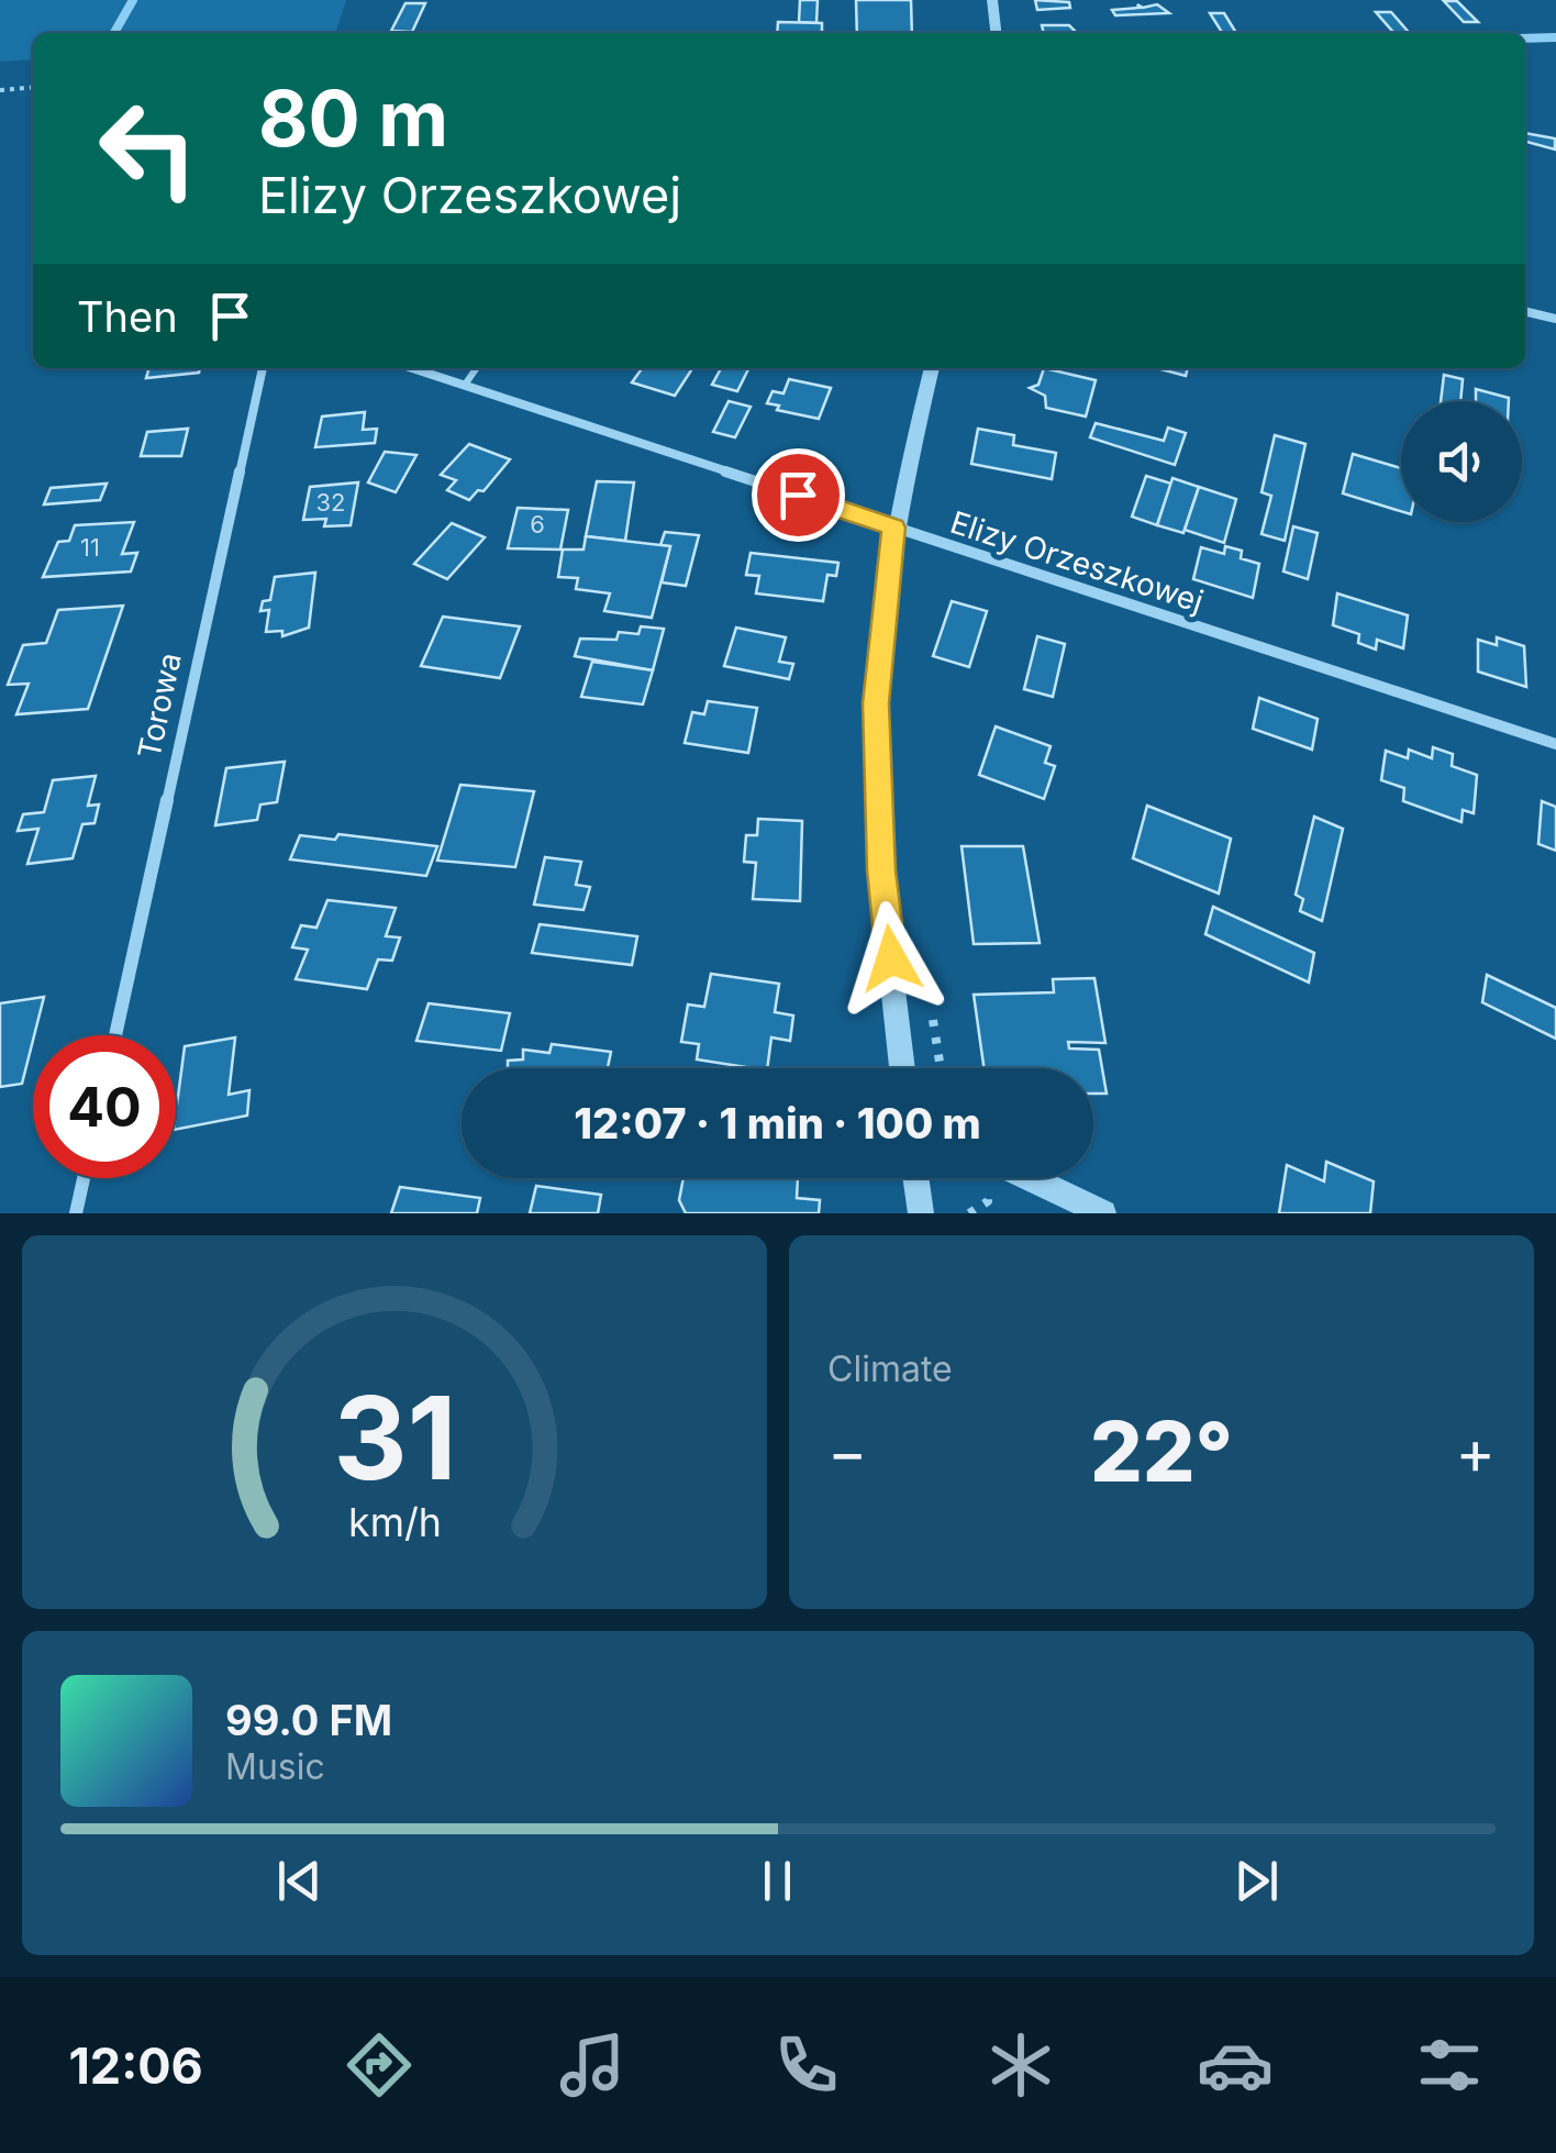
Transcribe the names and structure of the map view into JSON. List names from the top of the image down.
{
  "streets": {
    "street": ["Elizy Orzeszkowej", "Torowa"]
  },
  "house_numbers": ["32", "6", "11"],
  "page": {
    "turn": ["80 m", "Elizy Orzeszkowej"],
    "then": "Then",
    "limit": "40",
    "trip": "12:07 · 1 min · 100 m",
    "tile": "Climate",
    "heat": ["−", "22°", "+"],
    "song": ["99.0 FM", "Music"],
    "tabs": "12:06",
    "gauge": ["31", "km/h"]
  }
}
